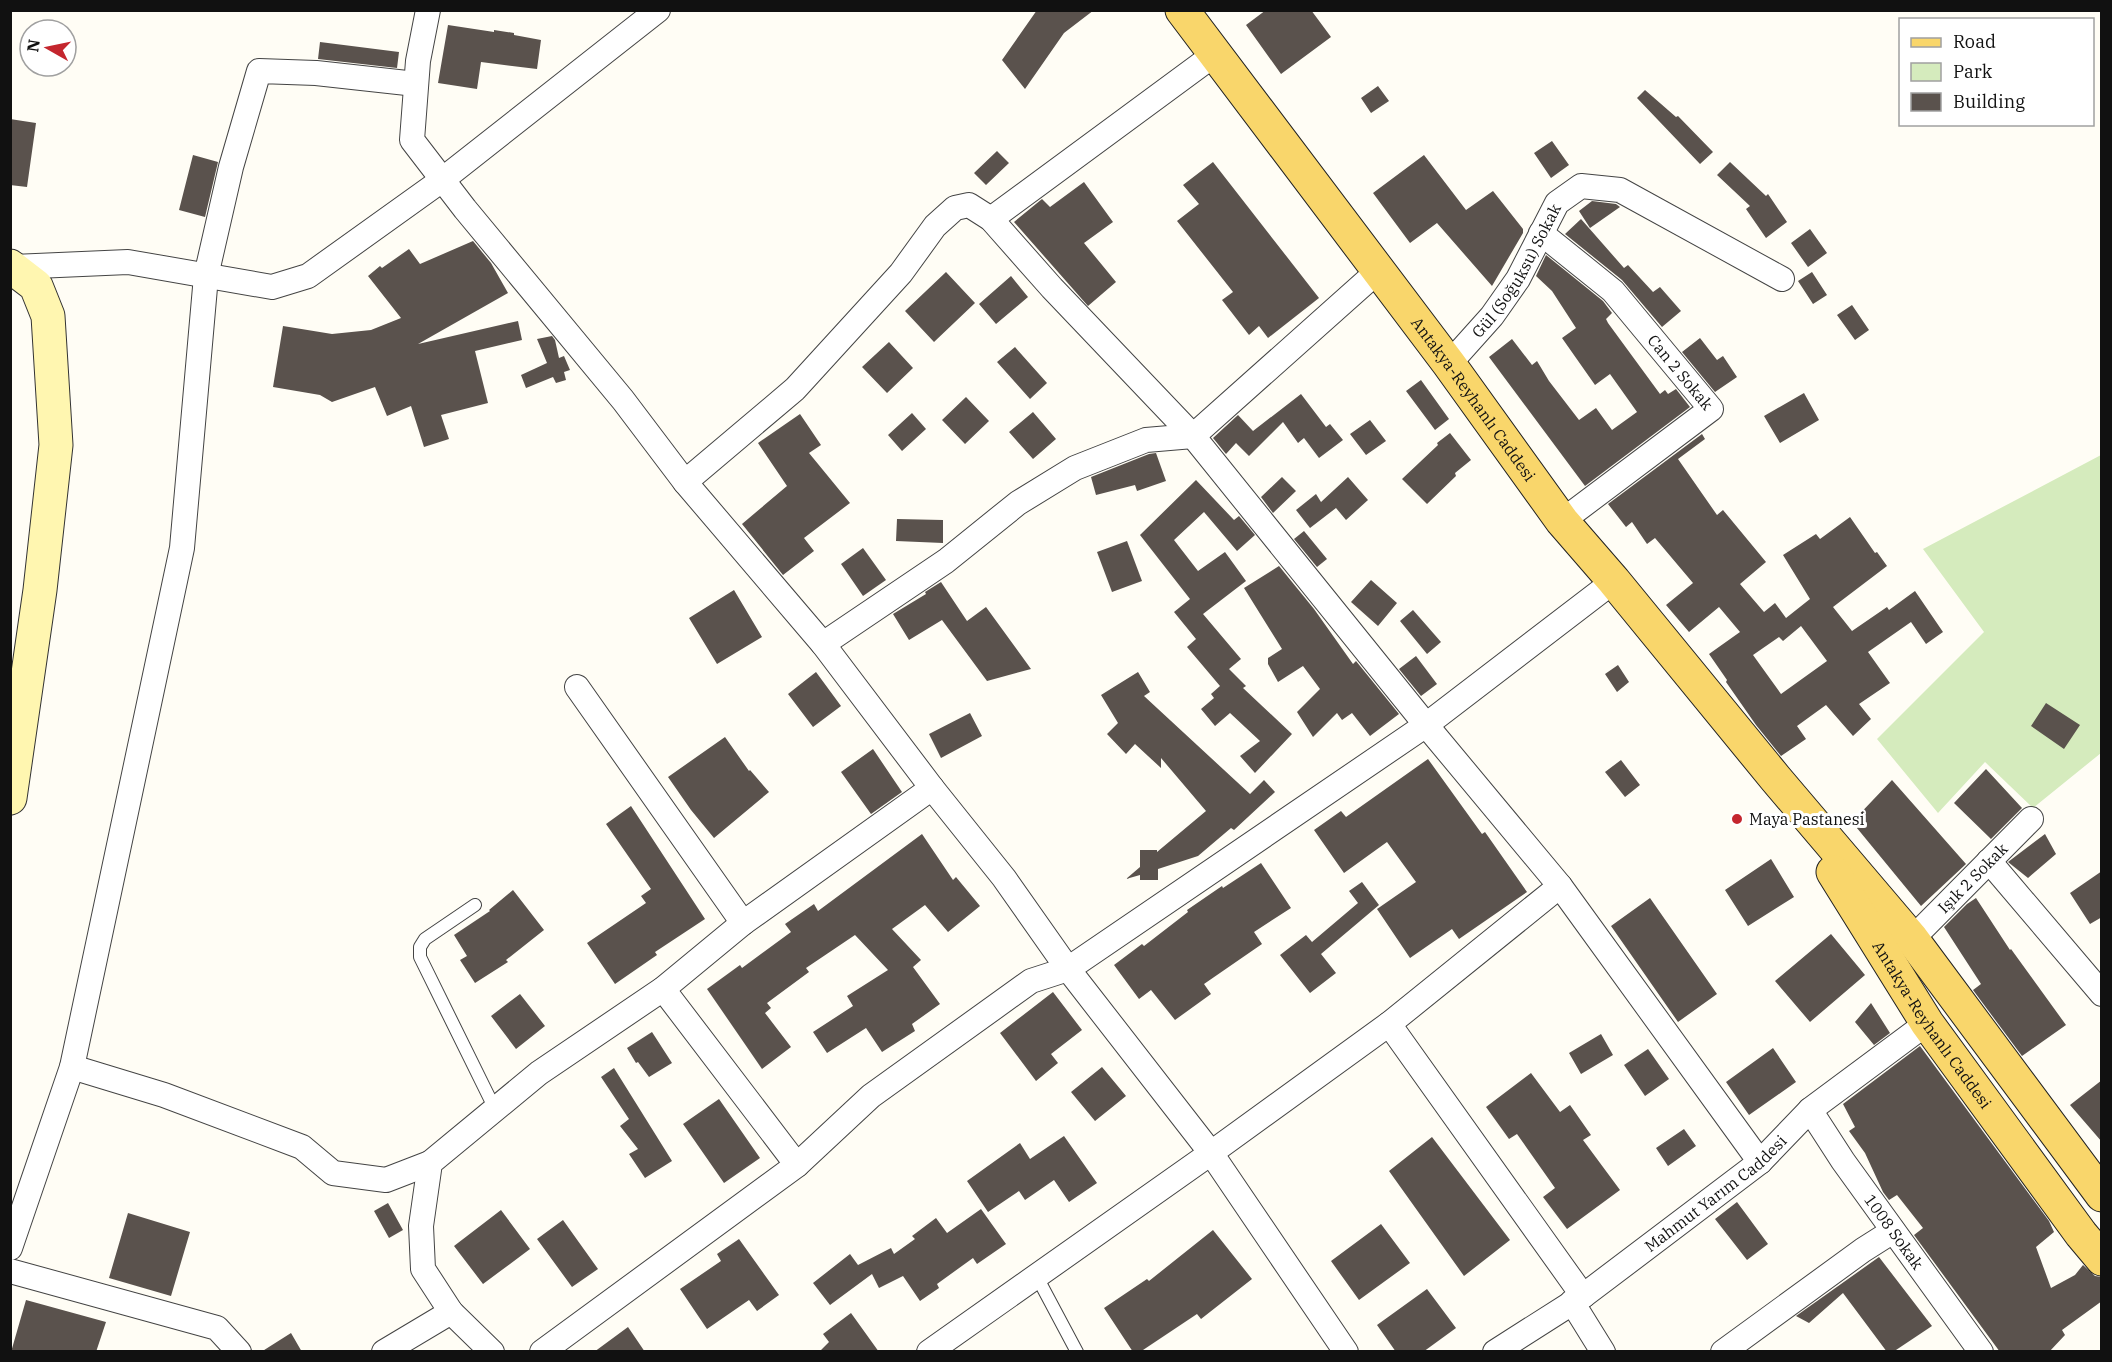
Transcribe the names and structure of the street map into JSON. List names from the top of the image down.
{
  "streets": {
    "main road": ["Antakya-Reyhanlı Caddesi"],
    "street": [
      "Gül (Soğuksu) Sokak",
      "Can 2 Sokak",
      "Işık 2 Sokak",
      "Mahmut Yarım Caddesi",
      "1008 Sokak"
    ]
  },
  "crossings": [
    ["Gül (Soğuksu) Sokak", "Can 2 Sokak"],
    ["Gül (Soğuksu) Sokak", "Antakya-Reyhanlı Caddesi"],
    ["Can 2 Sokak", "Antakya-Reyhanlı Caddesi"],
    ["Antakya-Reyhanlı Caddesi", "Işık 2 Sokak"],
    ["Antakya-Reyhanlı Caddesi", "Mahmut Yarım Caddesi"],
    ["Mahmut Yarım Caddesi", "1008 Sokak"]
  ],
  "places": ["Maya Pastanesi"],
  "legend": ["Road", "Park", "Building"],
  "north": "left"
}
